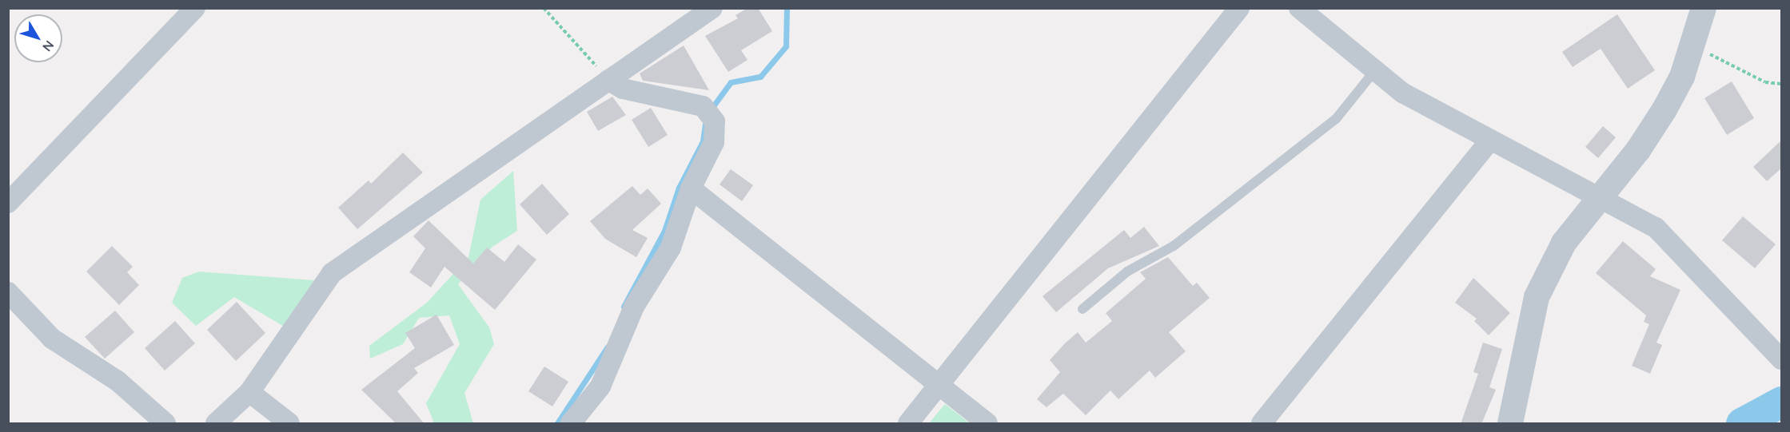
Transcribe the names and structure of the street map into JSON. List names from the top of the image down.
{
  "north": "bottom right"
}
